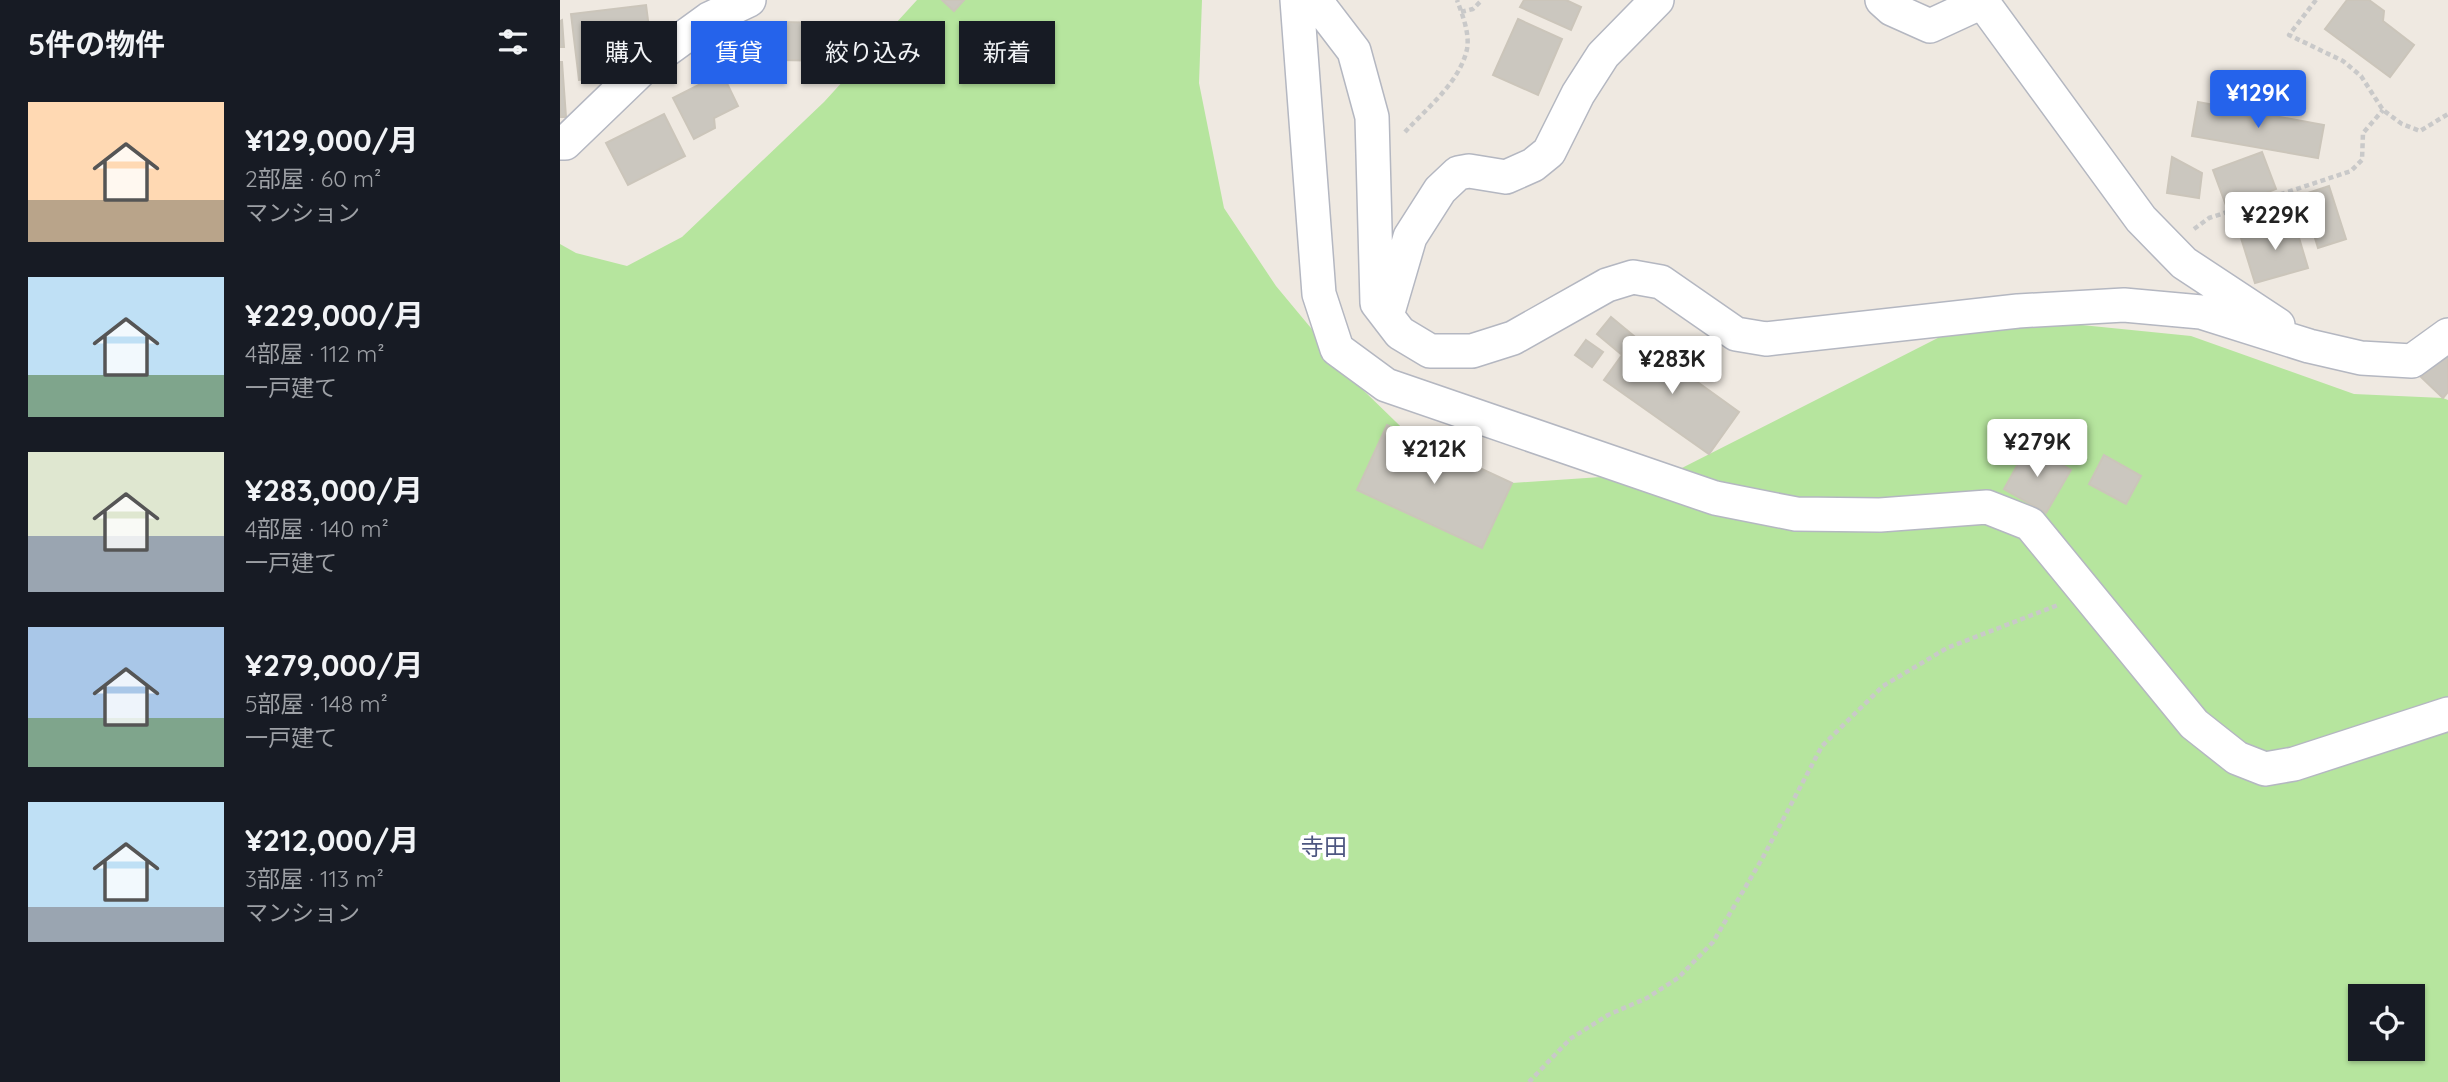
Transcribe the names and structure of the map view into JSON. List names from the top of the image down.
{
  "districts": ["寺田"],
  "page": {
    "heading": "5件の物件",
    "chip": [
      "購入",
      "賃貸",
      "絞り込み",
      "新着"
    ],
    "price": [
      "¥129K",
      "¥229K",
      "¥283K",
      "¥279K",
      "¥212K"
    ],
    "list": [
      {
        "name": "¥129,000/月",
        "note": "2部屋 · 60 m² · マンション"
      },
      {
        "name": "¥229,000/月",
        "note": "4部屋 · 112 m² · 一戸建て"
      },
      {
        "name": "¥283,000/月",
        "note": "4部屋 · 140 m² · 一戸建て"
      },
      {
        "name": "¥279,000/月",
        "note": "5部屋 · 148 m² · 一戸建て"
      },
      {
        "name": "¥212,000/月",
        "note": "3部屋 · 113 m² · マンション"
      }
    ]
  }
}
